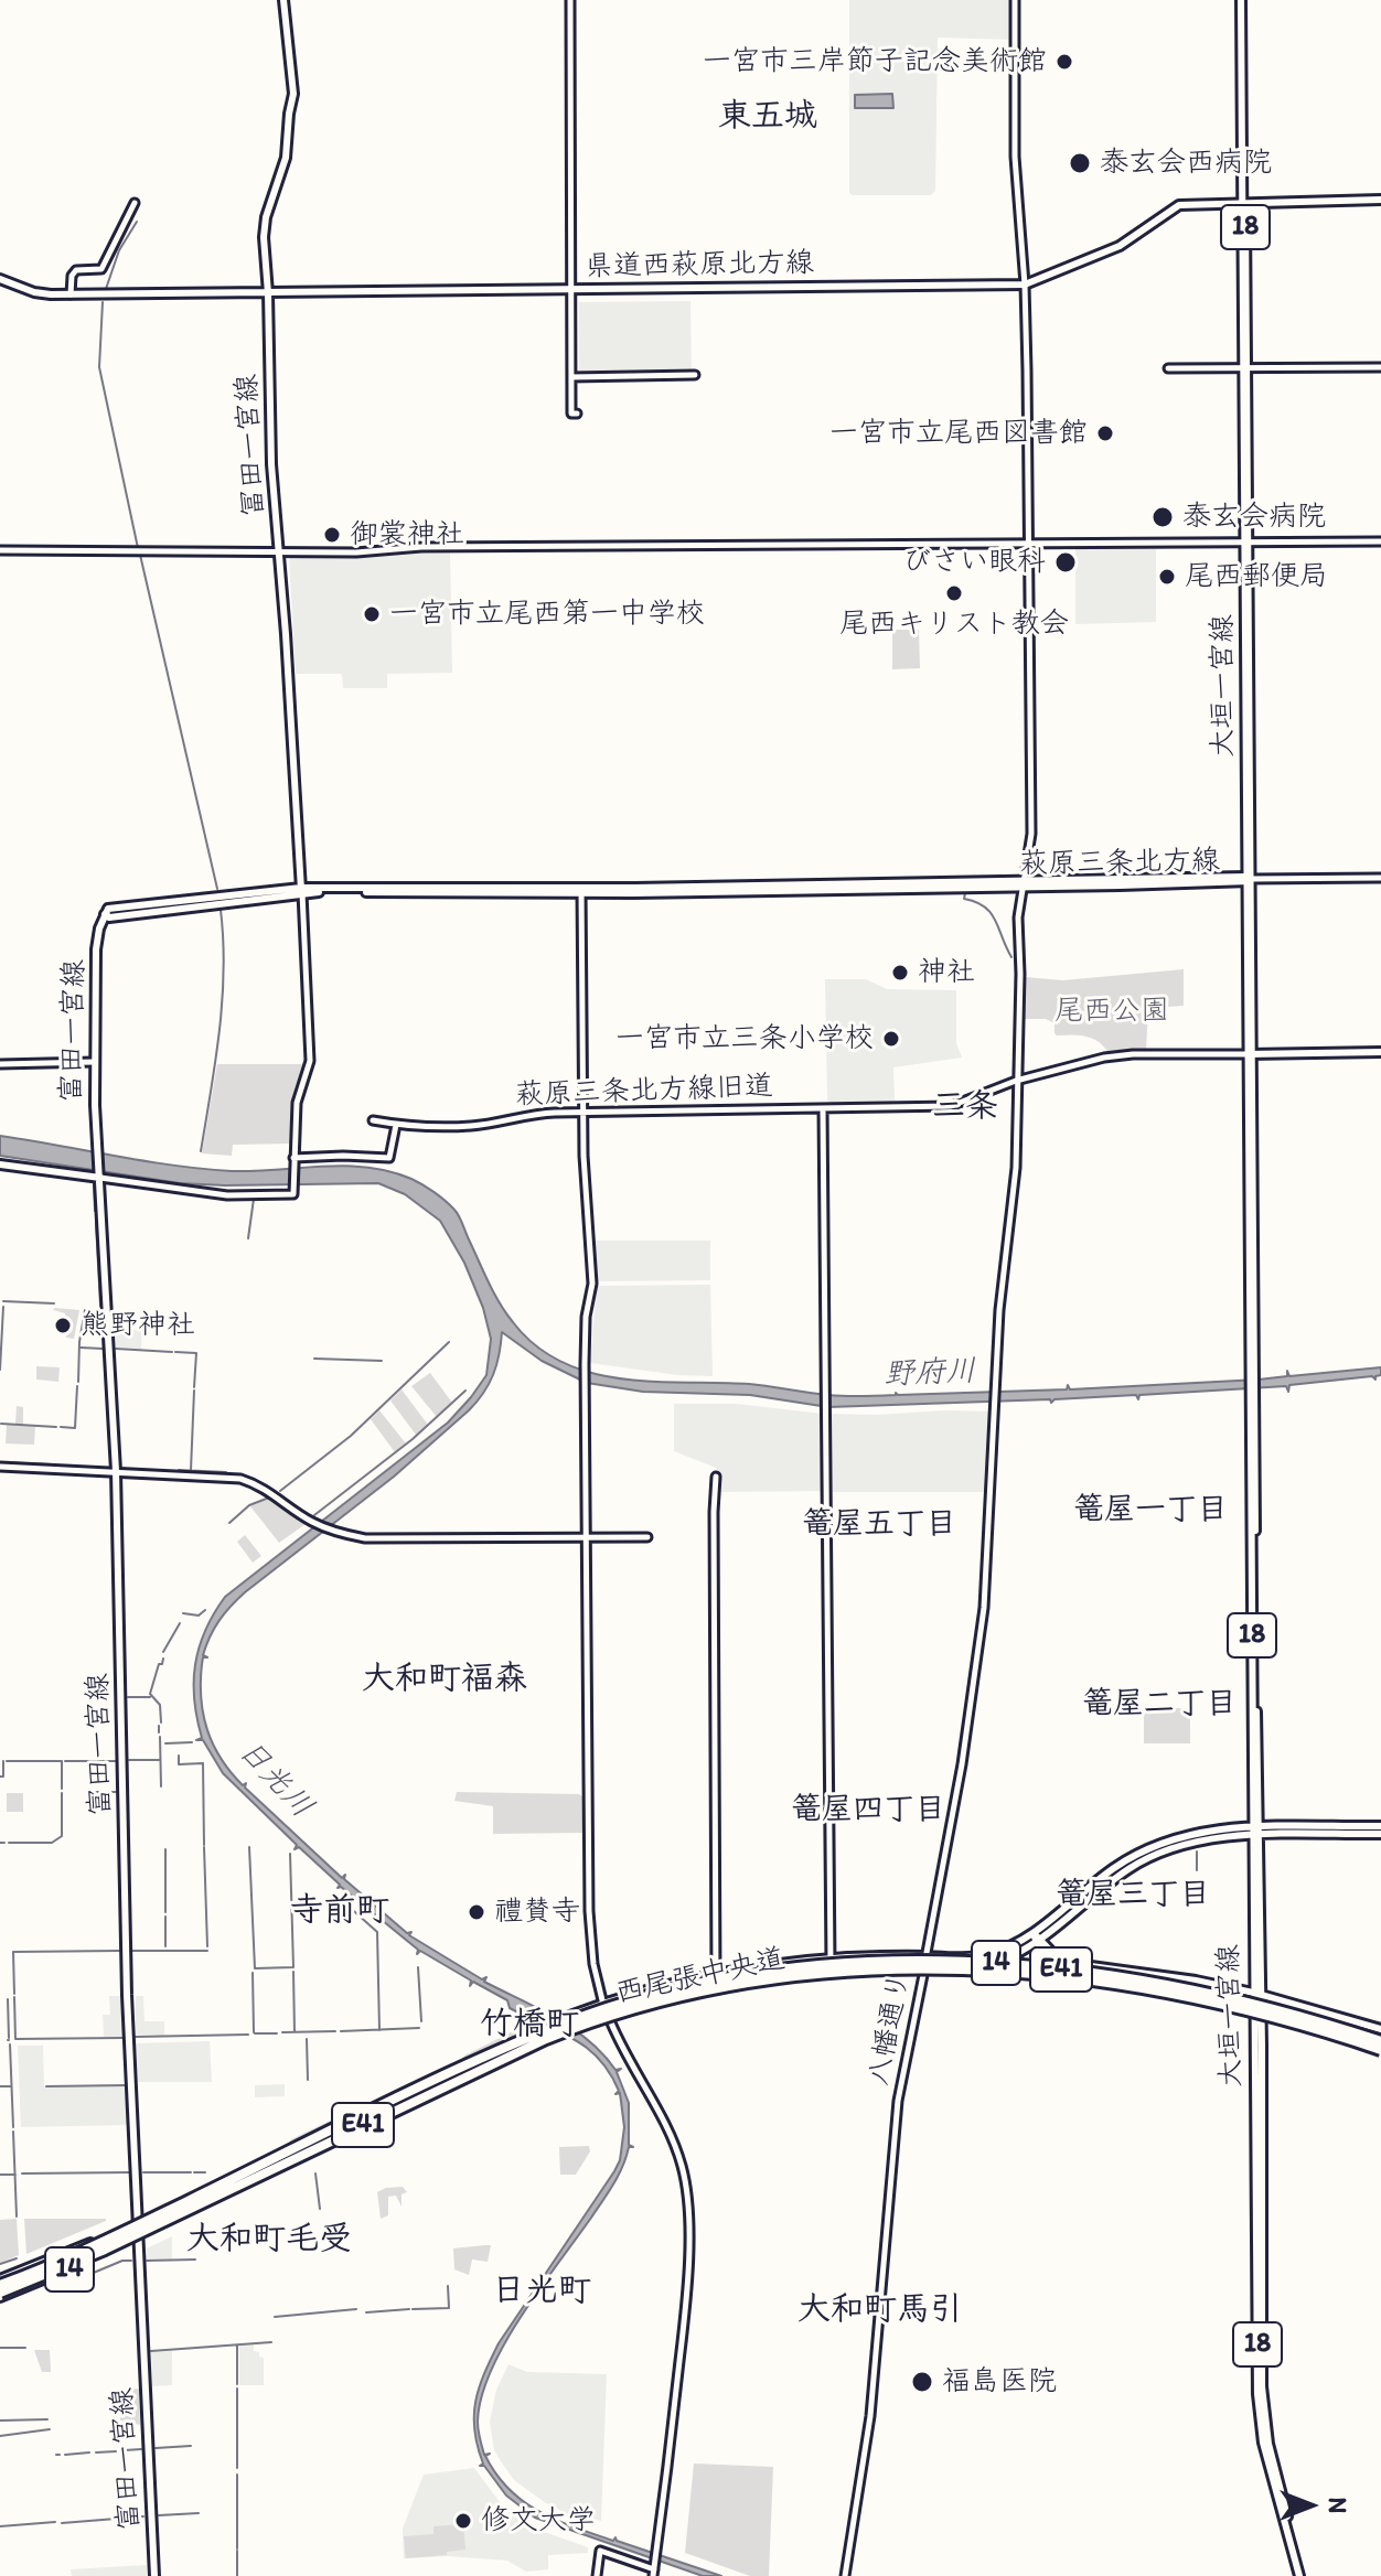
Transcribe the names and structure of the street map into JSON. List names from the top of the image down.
{
  "streets": {
    "highway": ["E41"],
    "main road": [
      "18",
      "県道西萩原北方線",
      "冨田一宮線",
      "大垣一宮線",
      "萩原三条北方線",
      "富田一宮線",
      "14",
      "西尾張中央道"
    ],
    "street": ["萩原三条北方線旧道", "八幡通り"]
  },
  "crossings": [
    ["県道西萩原北方線", "冨田一宮線"],
    ["県道西萩原北方線", "大垣一宮線"],
    ["県道西萩原北方線", "八幡通り"],
    ["冨田一宮線", "萩原三条北方線"],
    ["冨田一宮線", "富田一宮線"],
    ["大垣一宮線", "萩原三条北方線"],
    ["大垣一宮線", "萩原三条北方線旧道"],
    ["大垣一宮線", "西尾張中央道"],
    ["萩原三条北方線", "富田一宮線"],
    ["萩原三条北方線", "八幡通り"],
    ["富田一宮線", "西尾張中央道"],
    ["萩原三条北方線旧道", "八幡通り"],
    ["E41", "西尾張中央道"],
    ["西尾張中央道", "八幡通り"]
  ],
  "districts": [
    "東五城",
    "三条",
    "篭屋一丁目",
    "篭屋五丁目",
    "大和町福森",
    "篭屋二丁目",
    "篭屋四丁目",
    "篭屋三丁目",
    "寺前町",
    "竹橋町",
    "大和町毛受",
    "日光町",
    "大和町馬引"
  ],
  "water": ["野府川", "日光川"],
  "parks": ["尾西公園"],
  "places": [
    "一宮市三岸節子記念美術館",
    "泰玄会西病院",
    "一宮市立尾西図書館",
    "泰玄会病院",
    "御裳神社",
    "びさい眼科",
    "尾西郵便局",
    "尾西キリスト教会",
    "一宮市立尾西第一中学校",
    "神社",
    "一宮市立三条小学校",
    "熊野神社",
    "禮賛寺",
    "福島医院",
    "修文大学"
  ],
  "north": "right"
}
